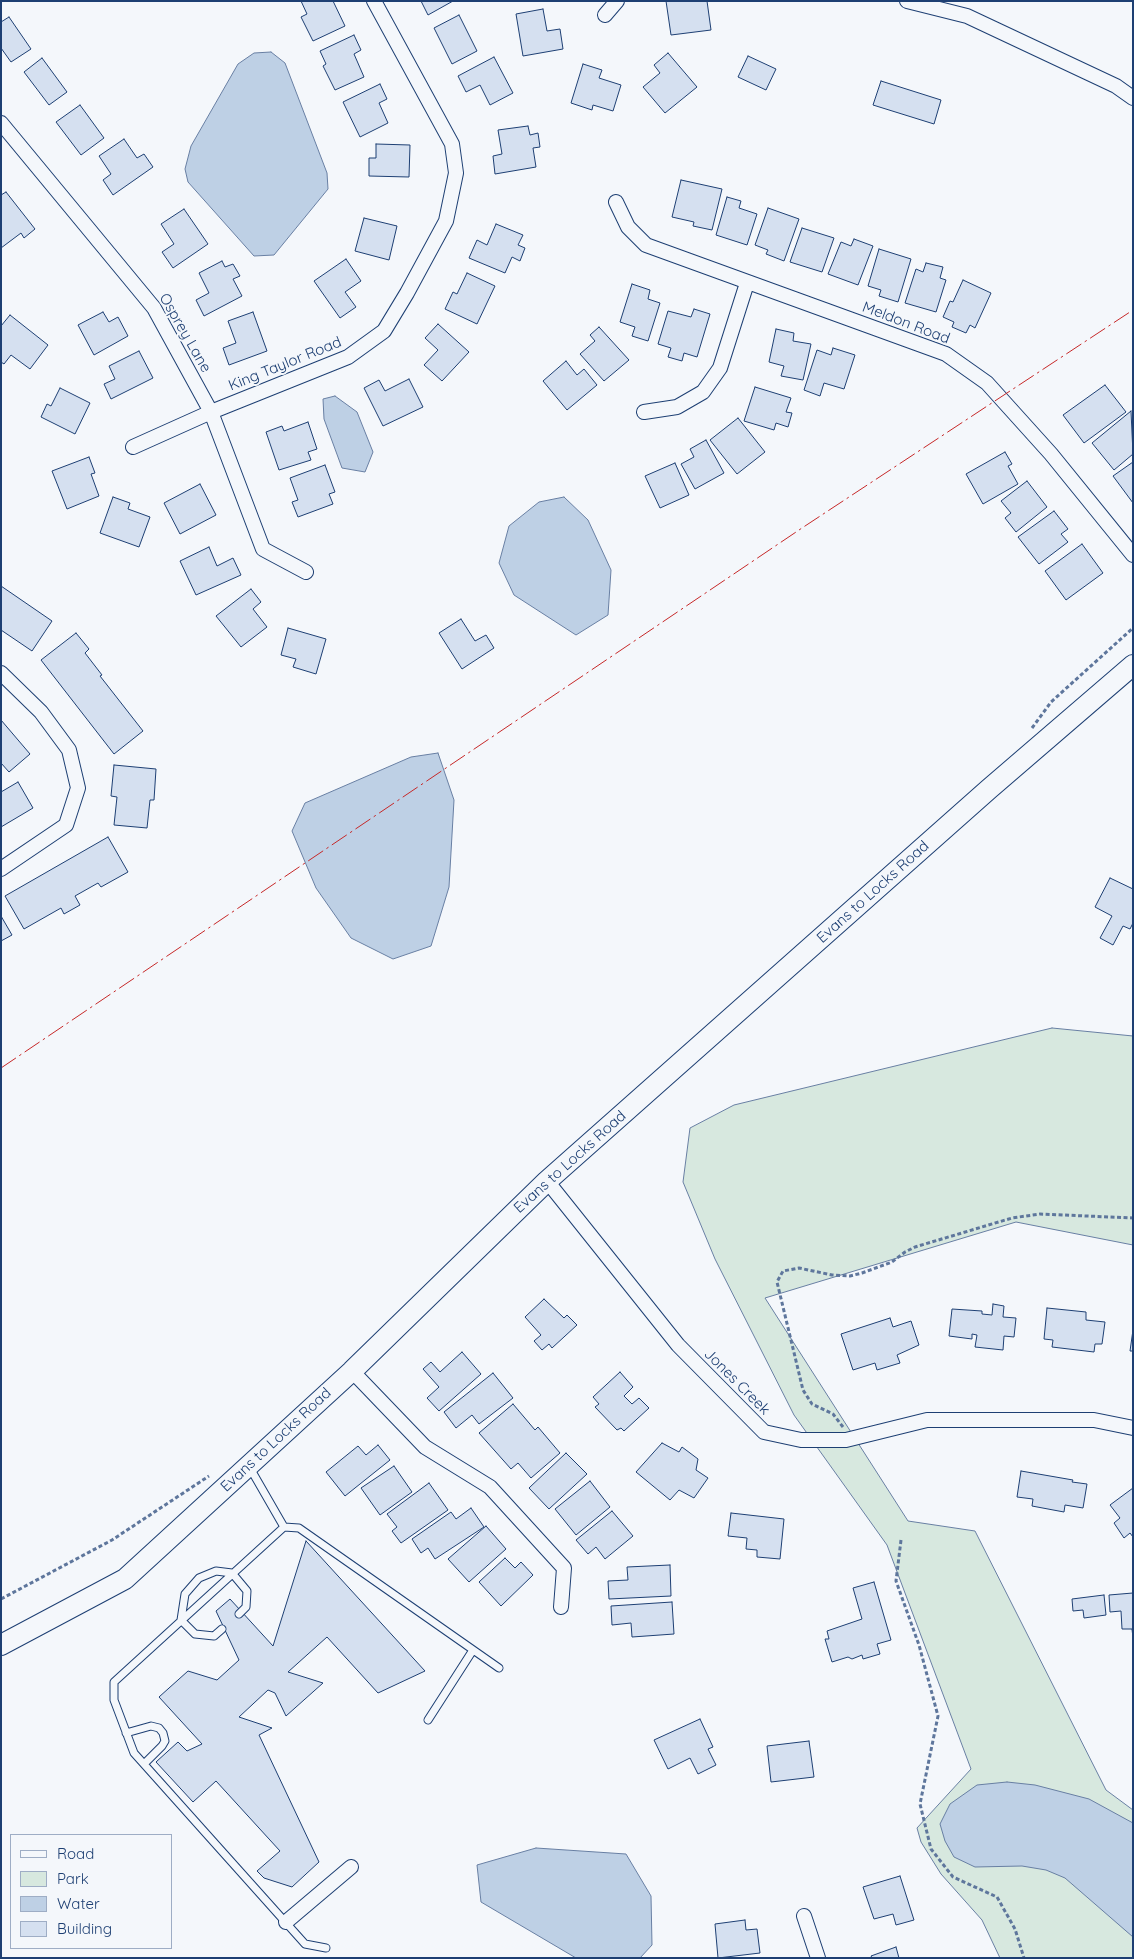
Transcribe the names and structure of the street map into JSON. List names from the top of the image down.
{
  "streets": {
    "street": [
      "Meldon Road",
      "Osprey Lane",
      "King Taylor Road",
      "Evans to Locks Road",
      "Jones Creek"
    ]
  },
  "crossings": [
    ["Osprey Lane", "King Taylor Road"],
    ["Evans to Locks Road", "Jones Creek"]
  ],
  "legend": [
    "Road",
    "Park",
    "Water",
    "Building"
  ]
}
